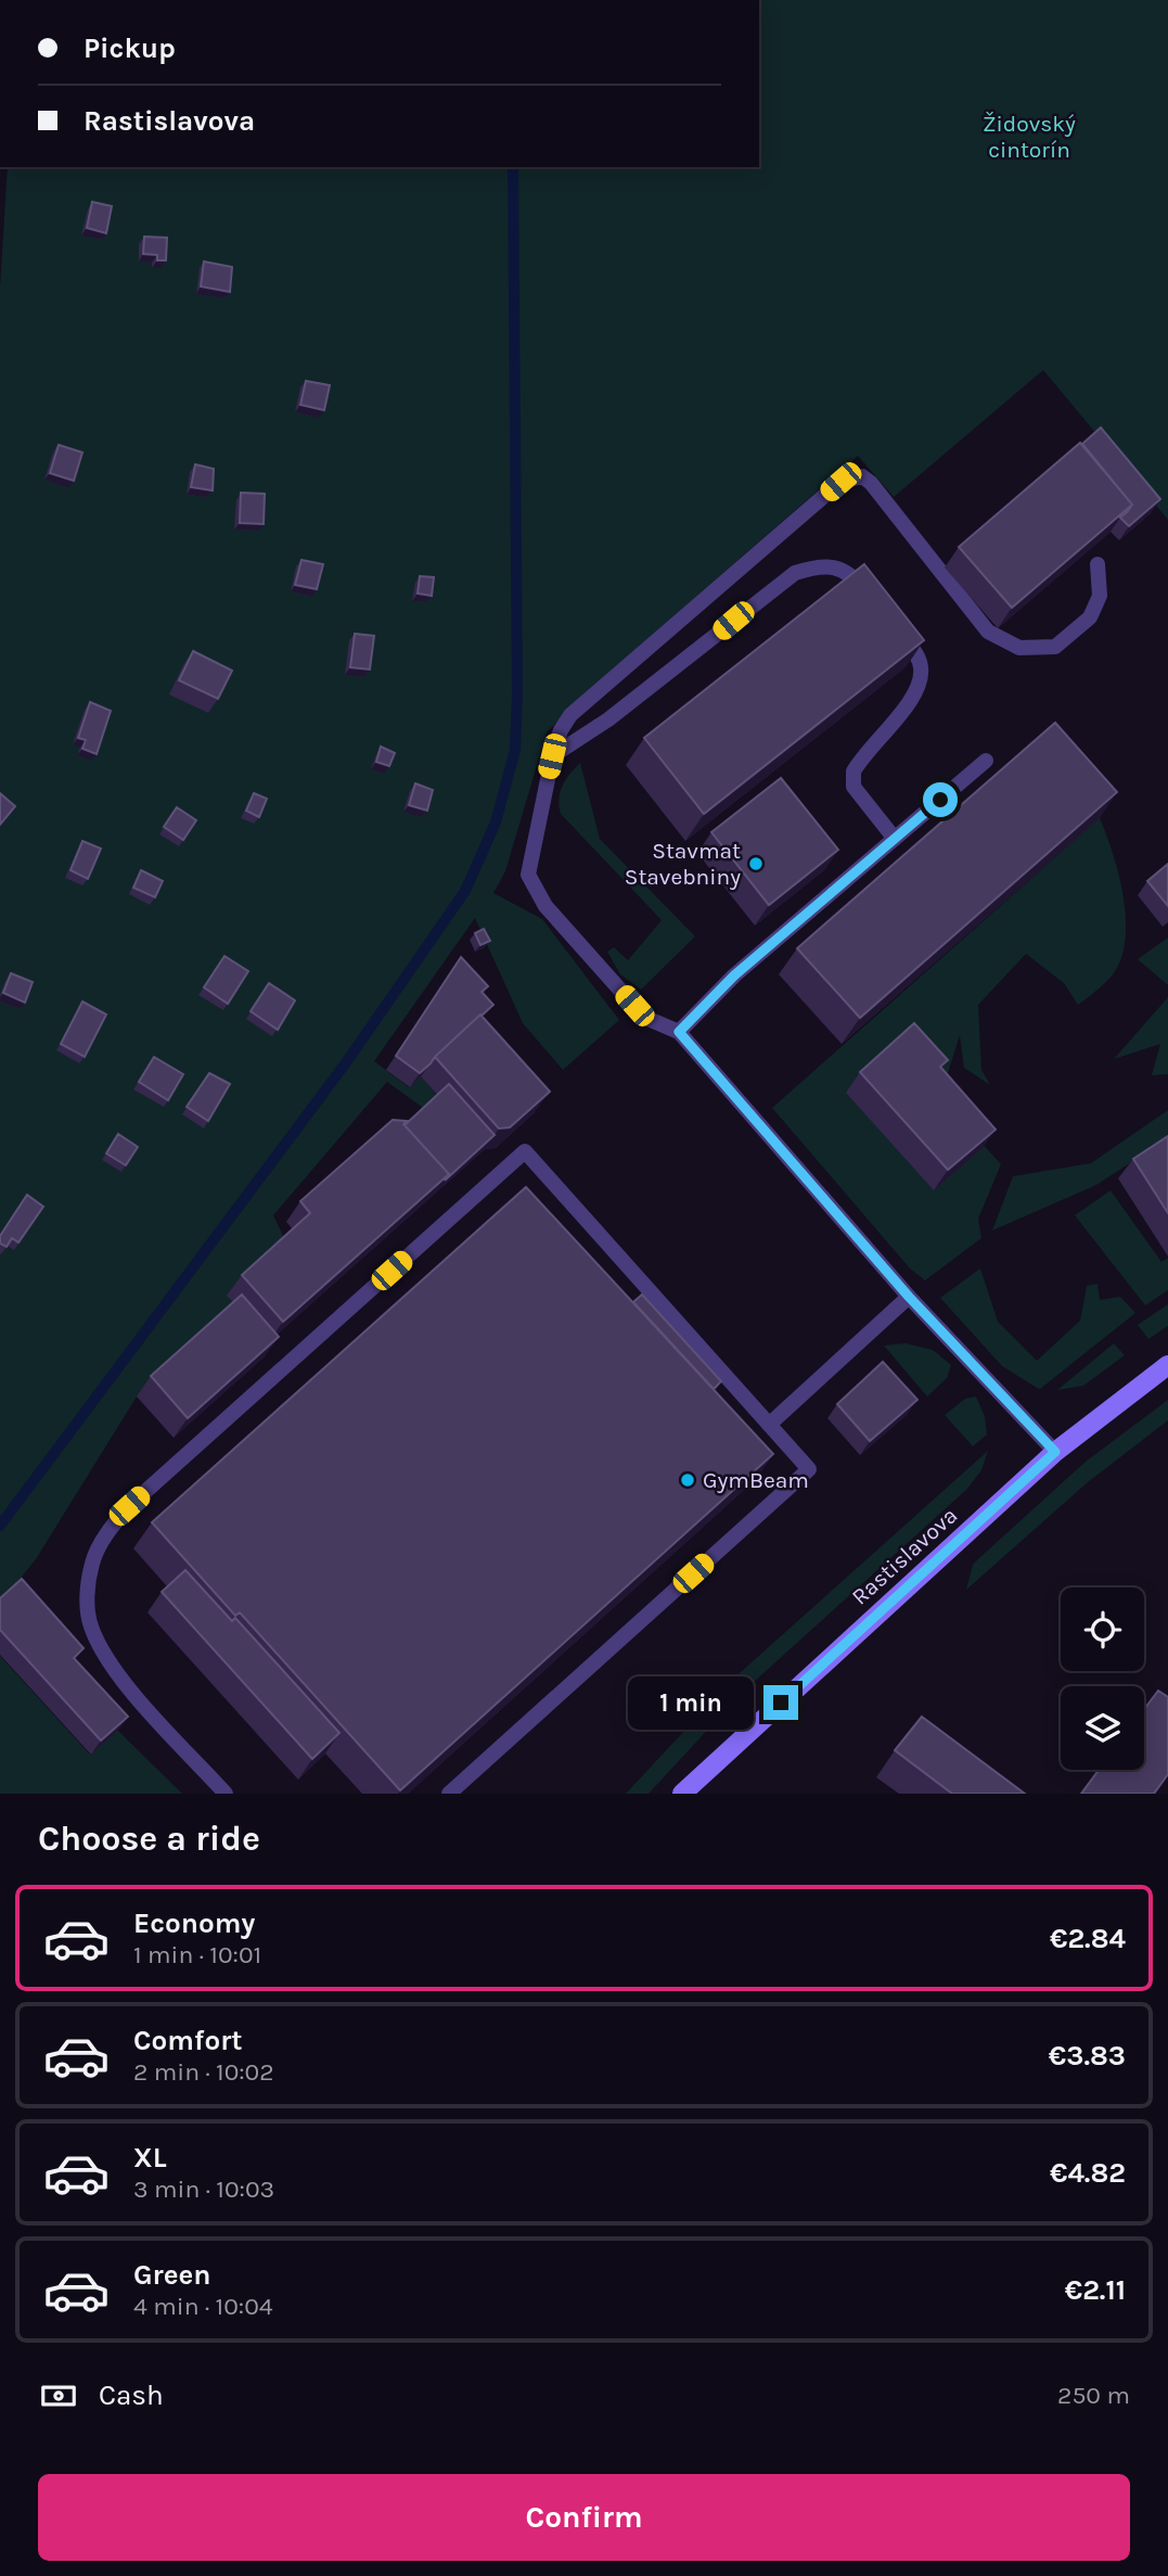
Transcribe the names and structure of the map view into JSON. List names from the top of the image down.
{
  "streets": {
    "street": ["Rastislavova"]
  },
  "parks": ["Židovský cintorín"],
  "places": ["Stavmat Stavebniny", "GymBeam"],
  "page": {
    "banner": ["Pickup", "Rastislavova"],
    "bubble": "1 min",
    "heading": "Choose a ride",
    "list": [
      {
        "name": "Economy",
        "note": "1 min · 10:01",
        "value": "€2.84"
      },
      {
        "name": "Comfort",
        "note": "2 min · 10:02",
        "value": "€3.83"
      },
      {
        "name": "XL",
        "note": "3 min · 10:03",
        "value": "€4.82"
      },
      {
        "name": "Green",
        "note": "4 min · 10:04",
        "value": "€2.11"
      }
    ],
    "pay": ["Cash", "250 m"],
    "buttons": "Confirm"
  }
}
